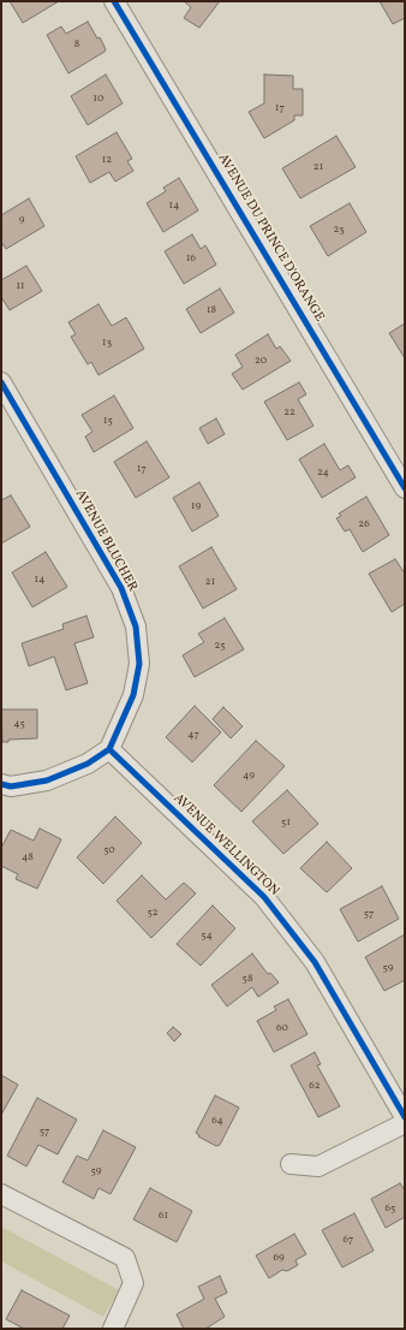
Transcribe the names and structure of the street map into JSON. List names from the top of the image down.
{
  "streets": {
    "street": ["AVENUE DU PRINCE D'ORANGE", "AVENUE BLUCHER", "AVENUE WELLINGTON"]
  },
  "crossings": [
    ["AVENUE BLUCHER", "AVENUE WELLINGTON"]
  ],
  "house_numbers": [
    "8",
    "10",
    "17",
    "12",
    "21",
    "14",
    "9",
    "23",
    "16",
    "11",
    "18",
    "13",
    "20",
    "22",
    "15",
    "17",
    "24",
    "19",
    "26",
    "14",
    "21",
    "25",
    "45",
    "47",
    "49",
    "51",
    "50",
    "48",
    "52",
    "57",
    "54",
    "59",
    "58",
    "60",
    "62",
    "64",
    "57",
    "59",
    "65",
    "61",
    "67",
    "69"
  ]
}
